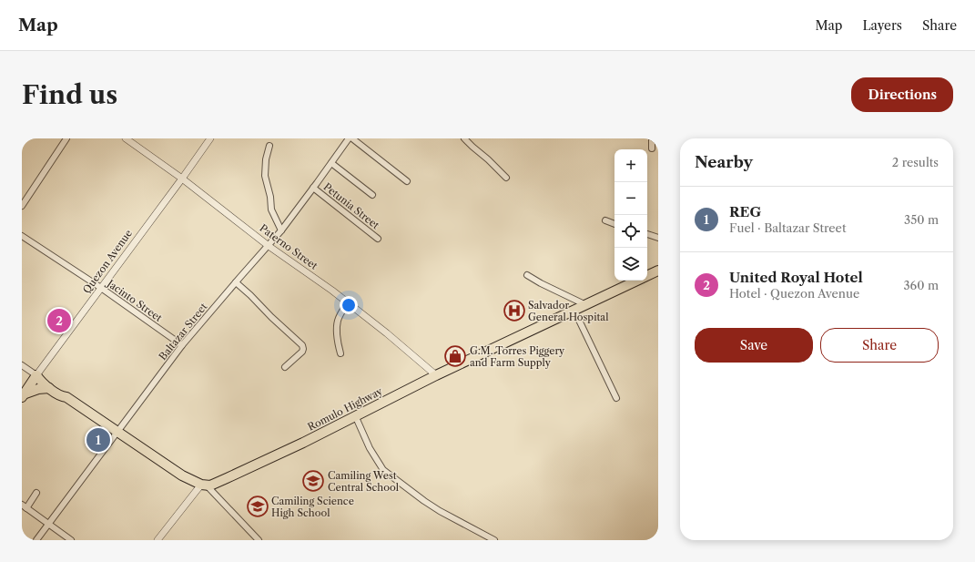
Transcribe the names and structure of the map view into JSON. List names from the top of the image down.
{
  "streets": {
    "highway": ["Quezon Avenue", "Romulo Highway"],
    "street": [
      "Petunia Street",
      "Paterno Street",
      "Jacinto Street",
      "Baltazar Street"
    ]
  },
  "crossings": [
    ["Petunia Street", "Baltazar Street"],
    ["Paterno Street", "Quezon Avenue"],
    ["Paterno Street", "Baltazar Street"],
    ["Paterno Street", "Romulo Highway"],
    ["Quezon Avenue", "Jacinto Street"],
    ["Jacinto Street", "Baltazar Street"]
  ],
  "places": {
    "hospital": ["Salvador General Hospital"],
    "shop": ["G.M. Torres Piggery and Farm Supply"],
    "school or university": ["Camiling West Central School", "Camiling Science High School"]
  },
  "page": {
    "header": "Map",
    "nav": ["Map", "Layers", "Share"],
    "buttons": [
      "Directions",
      ["Save", "Share"]
    ],
    "title": "Find us",
    "heading": ["Nearby", "2 results"],
    "map_buttons": ["+", "−"],
    "list": [
      {
        "mark": "1",
        "name": "REG",
        "note": "Fuel · Baltazar Street",
        "value": "350 m"
      },
      {
        "mark": "2",
        "name": "United Royal Hotel",
        "note": "Hotel · Quezon Avenue",
        "value": "360 m"
      }
    ],
    "pins": ["2", "1"]
  }
}
